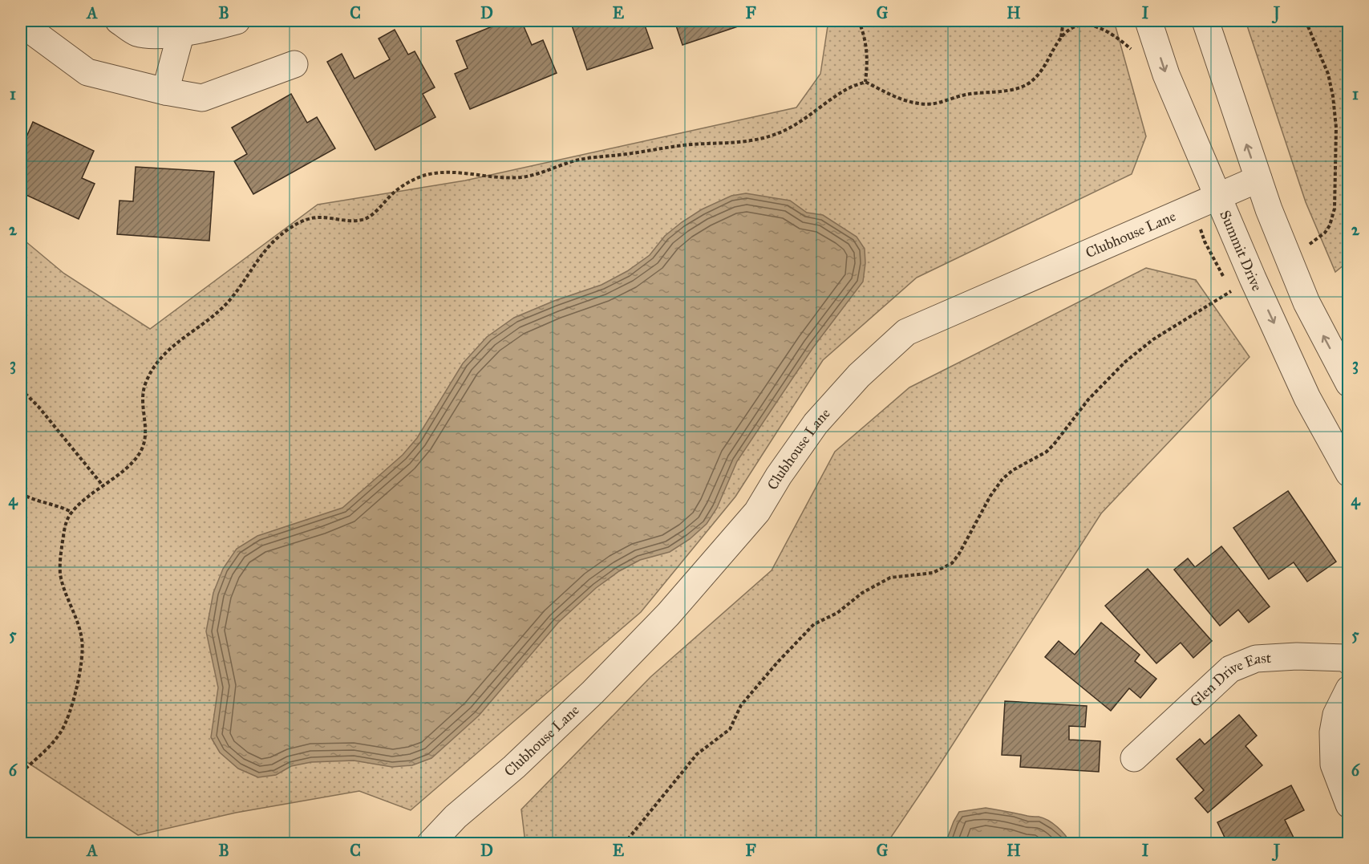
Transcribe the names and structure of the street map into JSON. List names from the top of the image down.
{
  "streets": {
    "street": ["Clubhouse Lane", "Summit Drive", "Glen Drive East"]
  },
  "crossings": [
    ["Clubhouse Lane", "Summit Drive"]
  ],
  "grid": {
    "columns": [
      "A",
      "B",
      "C",
      "D",
      "E",
      "F",
      "G",
      "H",
      "I",
      "J"
    ],
    "rows": [
      "1",
      "2",
      "3",
      "4",
      "5",
      "6"
    ]
  }
}
